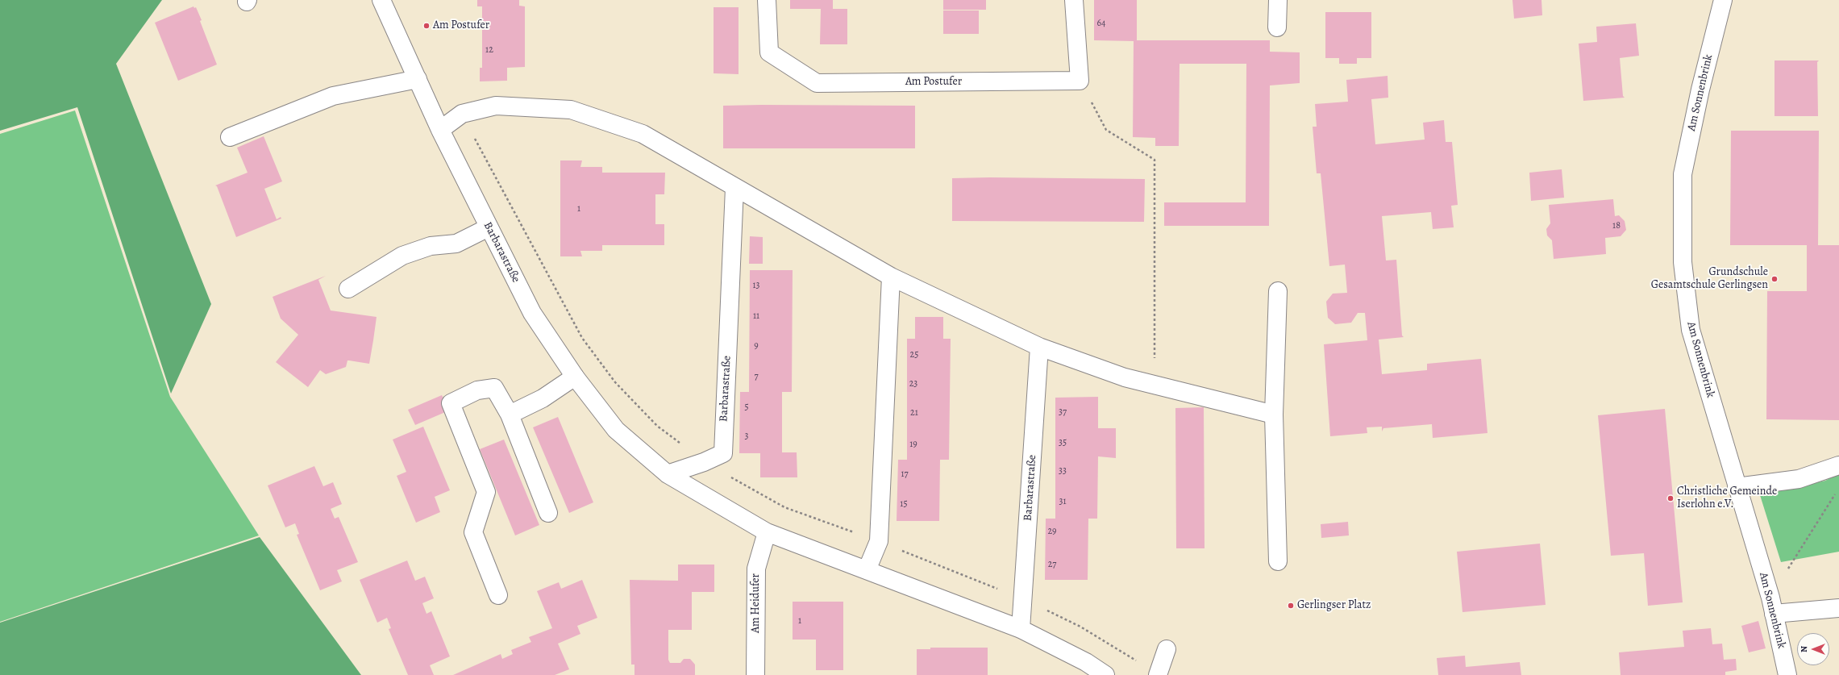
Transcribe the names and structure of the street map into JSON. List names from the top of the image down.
{
  "streets": {
    "street": [
      "Am Postufer",
      "Am Sonnenbrink",
      "Barbarastraße",
      "Am Heidufer"
    ]
  },
  "crossings": [
    ["Barbarastraße", "Am Heidufer"]
  ],
  "places": [
    "Am Postufer",
    "Grundschule Gesamtschule Gerlingsen",
    "Christliche Gemeinde Iserlohn e.V.",
    "Gerlingser Platz"
  ],
  "house_numbers": [
    "64",
    "12",
    "1",
    "18",
    "13",
    "11",
    "9",
    "25",
    "7",
    "23",
    "5",
    "37",
    "21",
    "3",
    "35",
    "19",
    "33",
    "17",
    "31",
    "15",
    "29",
    "27",
    "1"
  ],
  "north": "left"
}
